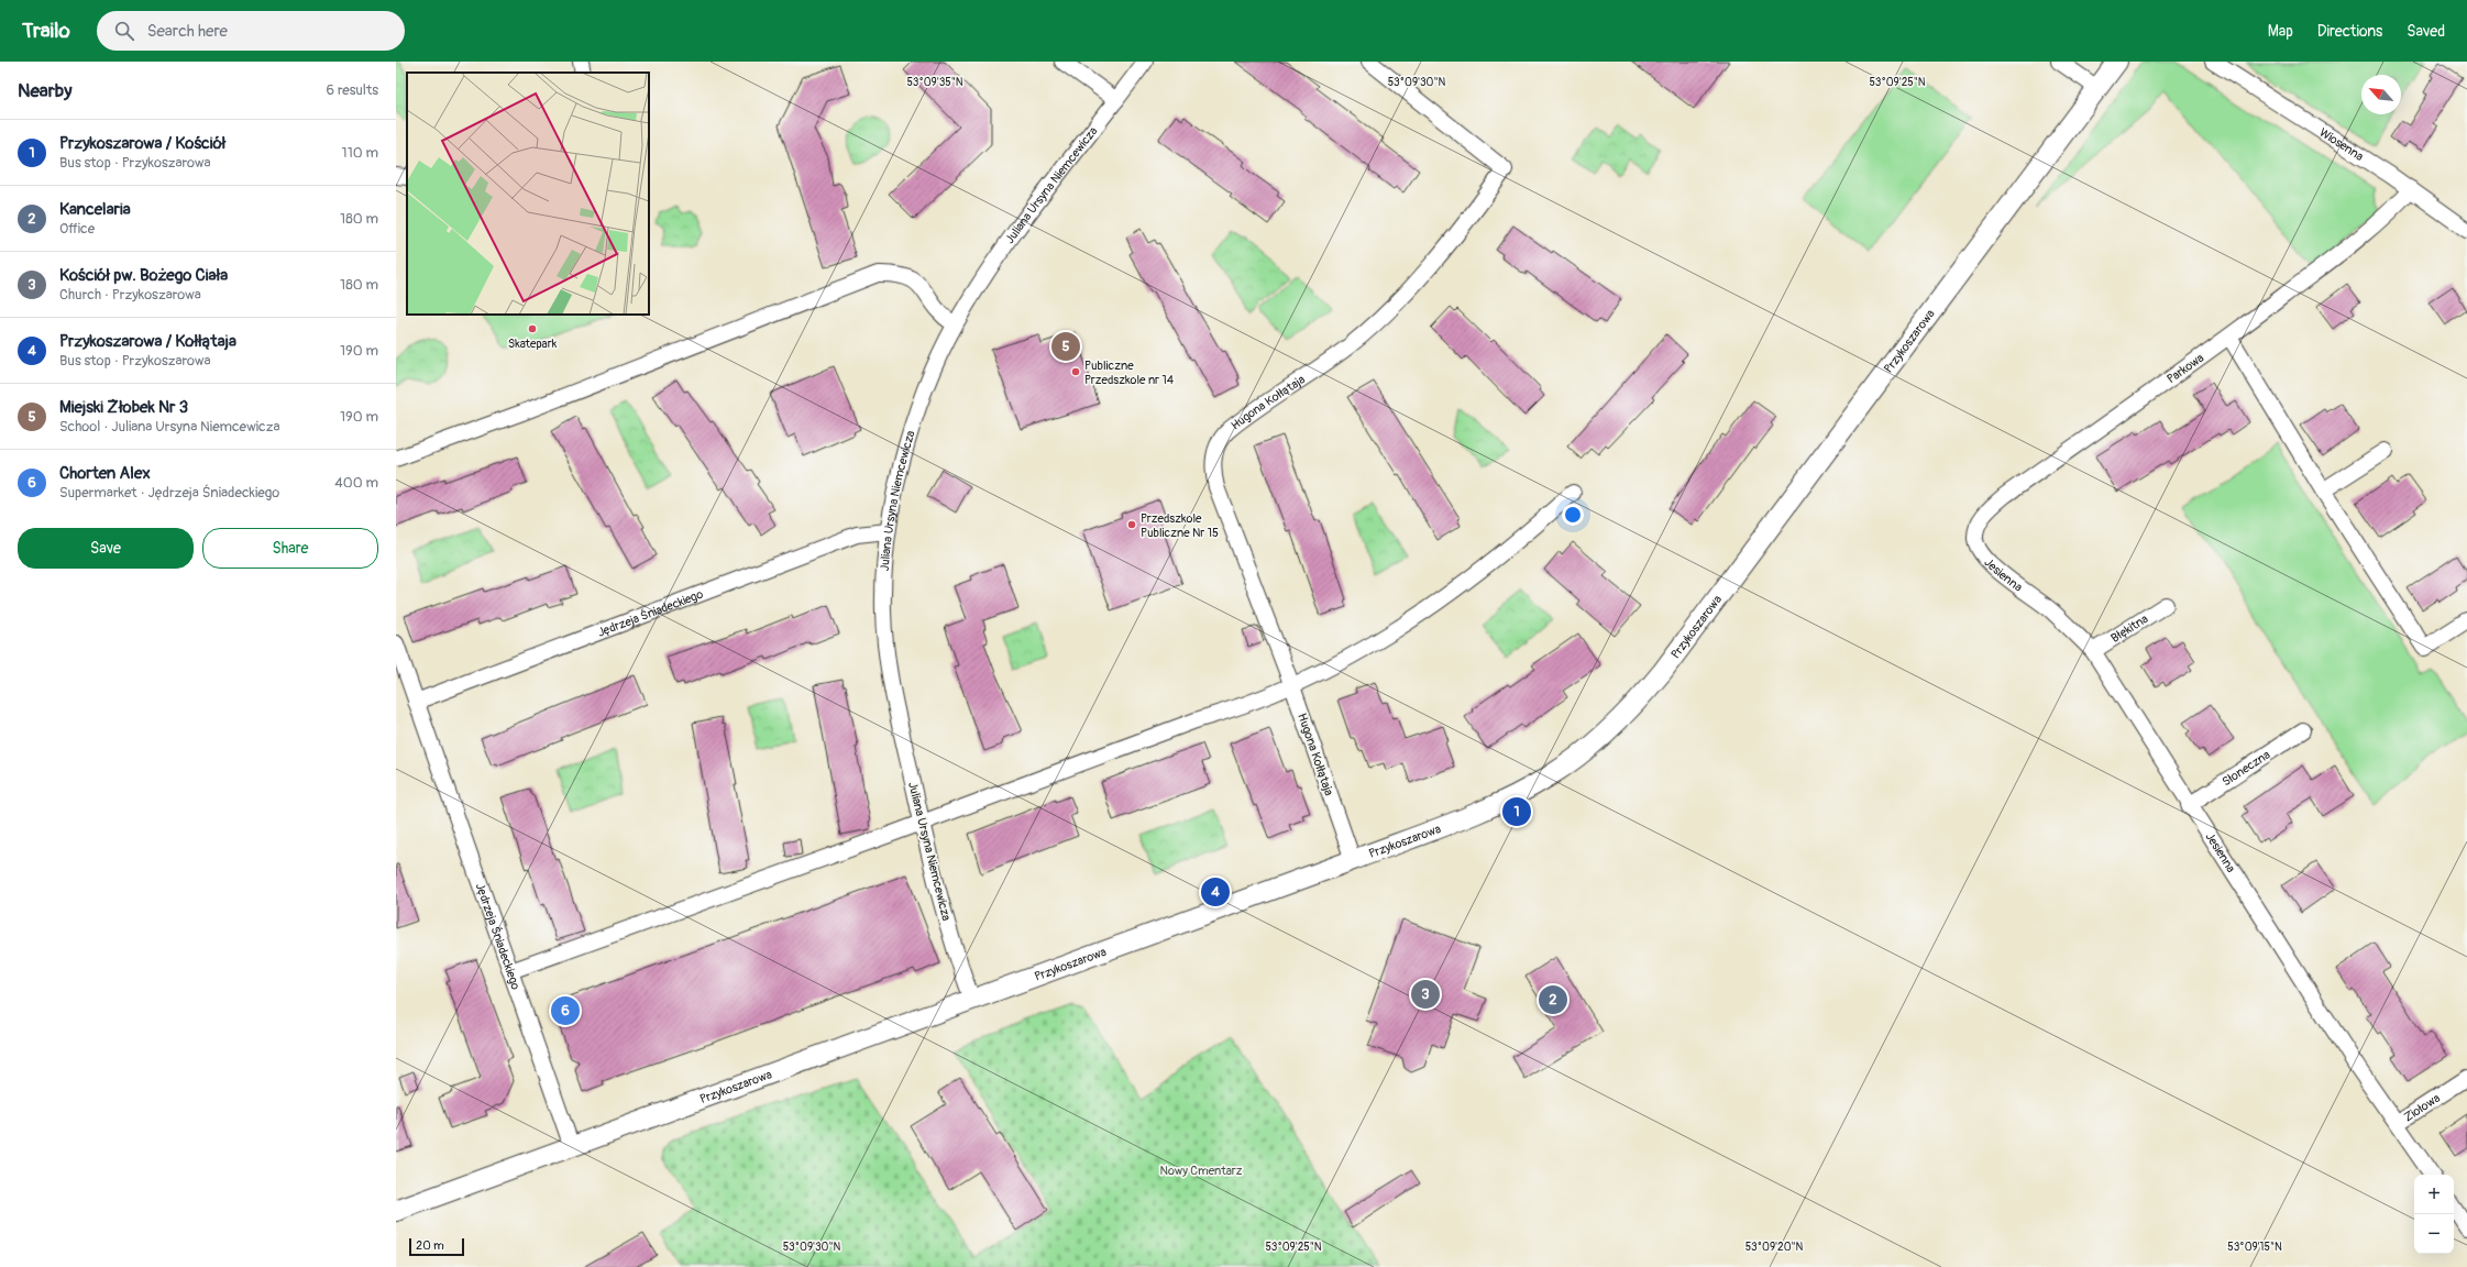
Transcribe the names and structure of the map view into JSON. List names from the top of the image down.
{
  "streets": {
    "street": [
      "Wiosenna",
      "Juliana Ursyna Niemcewicza",
      "Przykoszarowa",
      "Parkowa",
      "Hugona Kołłątaja",
      "Jesienna",
      "Jędrzeja Śniadeckiego",
      "Błękitna",
      "Słoneczna",
      "Ziołowa"
    ]
  },
  "crossings": [
    ["Wiosenna", "Parkowa"],
    ["Juliana Ursyna Niemcewicza", "Przykoszarowa"],
    ["Juliana Ursyna Niemcewicza", "Jędrzeja Śniadeckiego"],
    ["Przykoszarowa", "Hugona Kołłątaja"],
    ["Przykoszarowa", "Jędrzeja Śniadeckiego"],
    ["Parkowa", "Jesienna"],
    ["Jesienna", "Błękitna"],
    ["Jesienna", "Słoneczna"],
    ["Jesienna", "Ziołowa"]
  ],
  "parks": ["Nowy Cmentarz"],
  "places": ["Skatepark", "Publiczne Przedszkole nr 14", "Przedszkole Publiczne Nr 15"],
  "scale_bar": "20 m",
  "north": "top left",
  "page": {
    "header": "Trailo",
    "search": "Search here",
    "nav": ["Map", "Directions", "Saved"],
    "heading": ["Nearby", "6 results"],
    "list": [
      {
        "mark": "1",
        "name": "Przykoszarowa / Kościół",
        "note": "Bus stop · Przykoszarowa",
        "value": "110 m"
      },
      {
        "mark": "2",
        "name": "Kancelaria",
        "note": "Office",
        "value": "180 m"
      },
      {
        "mark": "3",
        "name": "Kościół pw. Bożego Ciała",
        "note": "Church · Przykoszarowa",
        "value": "180 m"
      },
      {
        "mark": "4",
        "name": "Przykoszarowa / Kołłątaja",
        "note": "Bus stop · Przykoszarowa",
        "value": "190 m"
      },
      {
        "mark": "5",
        "name": "Miejski Żłobek Nr 3",
        "note": "School · Juliana Ursyna Niemcewicza",
        "value": "190 m"
      },
      {
        "mark": "6",
        "name": "Chorten Alex",
        "note": "Supermarket · Jędrzeja Śniadeckiego",
        "value": "400 m"
      }
    ],
    "pins": [
      "5",
      "1",
      "4",
      "3",
      "2",
      "6"
    ],
    "buttons": ["Save", "Share"],
    "map_buttons": ["+", "−"],
    "scale": "20 m"
  },
  "coordinates": [
    "53°09'35\"N",
    "53°09'30\"N",
    "53°09'25\"N",
    "53°09'20\"N",
    "53°09'15\"N"
  ]
}
